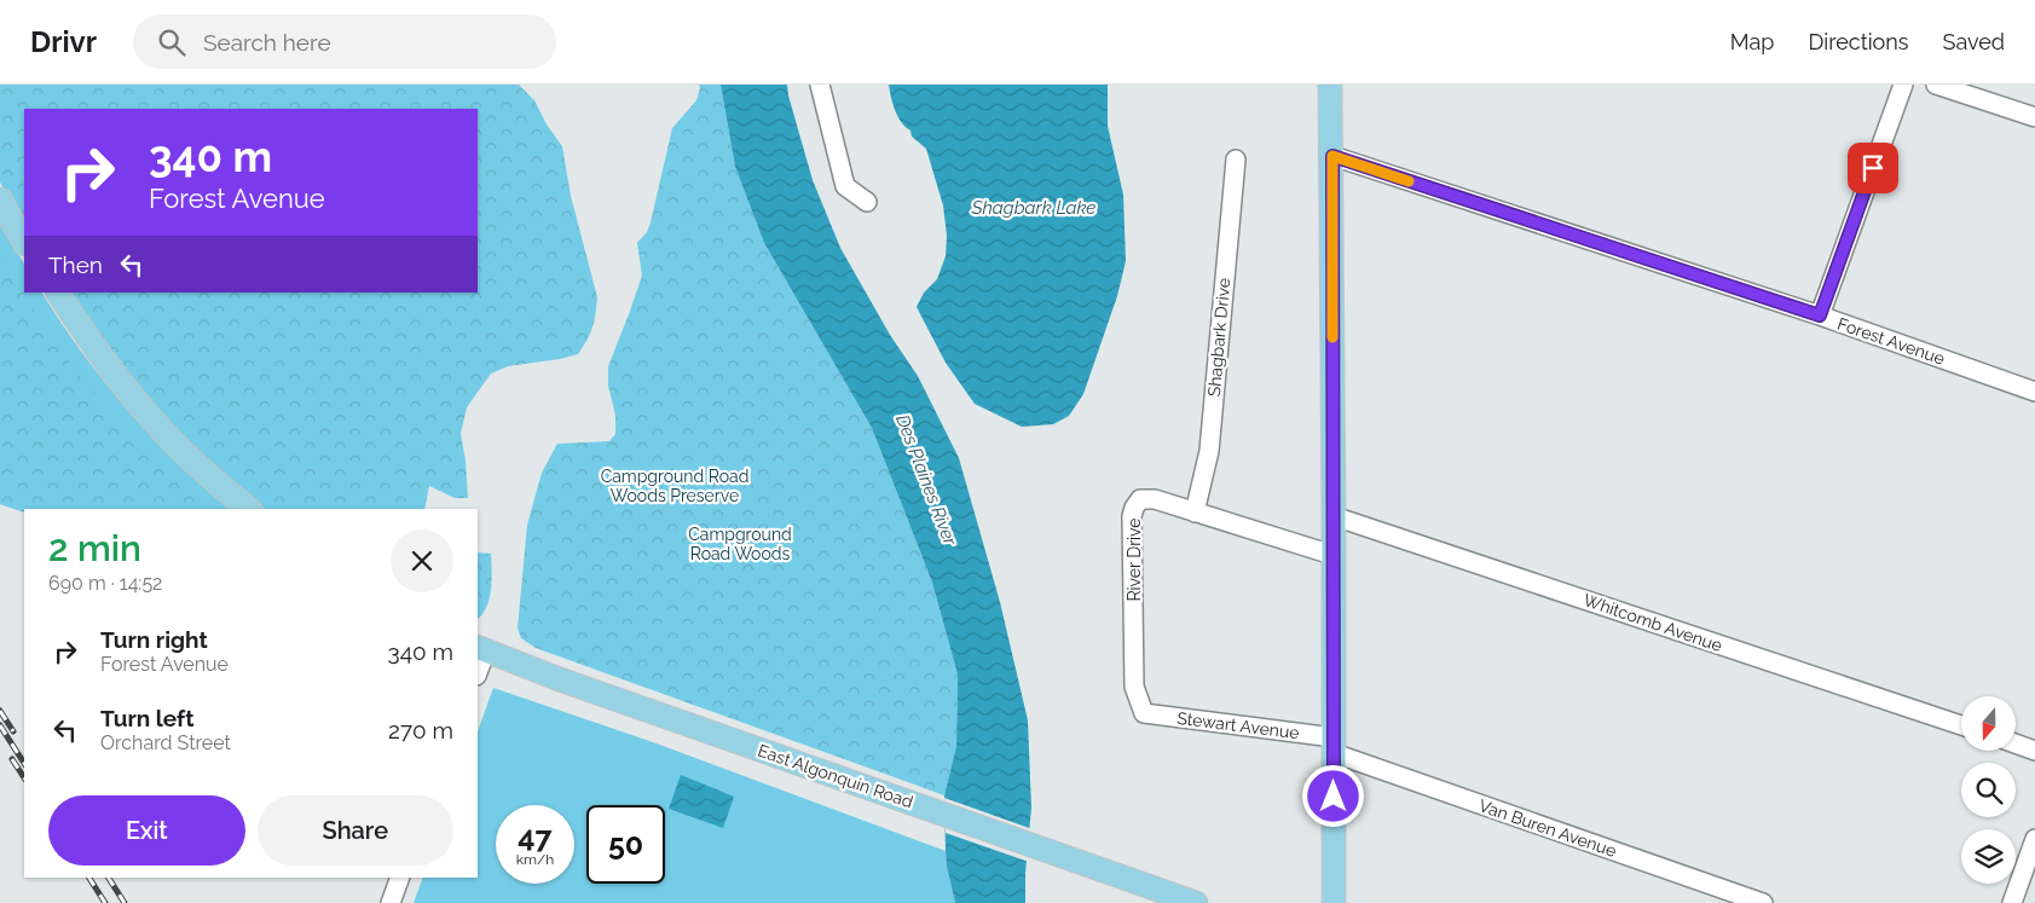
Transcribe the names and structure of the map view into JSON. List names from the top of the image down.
{
  "streets": {
    "main road": ["East Algonquin Road"],
    "street": [
      "Shagbark Drive",
      "Forest Avenue",
      "River Drive",
      "Whitcomb Avenue",
      "Stewart Avenue",
      "Van Buren Avenue"
    ]
  },
  "crossings": [
    ["Shagbark Drive", "River Drive"],
    ["River Drive", "Stewart Avenue"],
    ["Stewart Avenue", "Van Buren Avenue"]
  ],
  "water": ["Shagbark Lake", "Des Plaines River"],
  "parks": ["Campground Road Woods Preserve", "Campground Road Woods"],
  "north": "bottom",
  "page": {
    "header": "Drivr",
    "search": "Search here",
    "nav": ["Map", "Directions", "Saved"],
    "turn": ["340 m", "Forest Avenue"],
    "then": "Then",
    "heading": ["2 min", "690 m · 14:52"],
    "list": [
      {
        "name": "Turn right",
        "note": "Forest Avenue",
        "value": "340 m"
      },
      {
        "name": "Turn left",
        "note": "Orchard Street",
        "value": "270 m"
      }
    ],
    "buttons": ["Exit", "Share"],
    "speed": "47 km/h",
    "limit": "50"
  }
}
